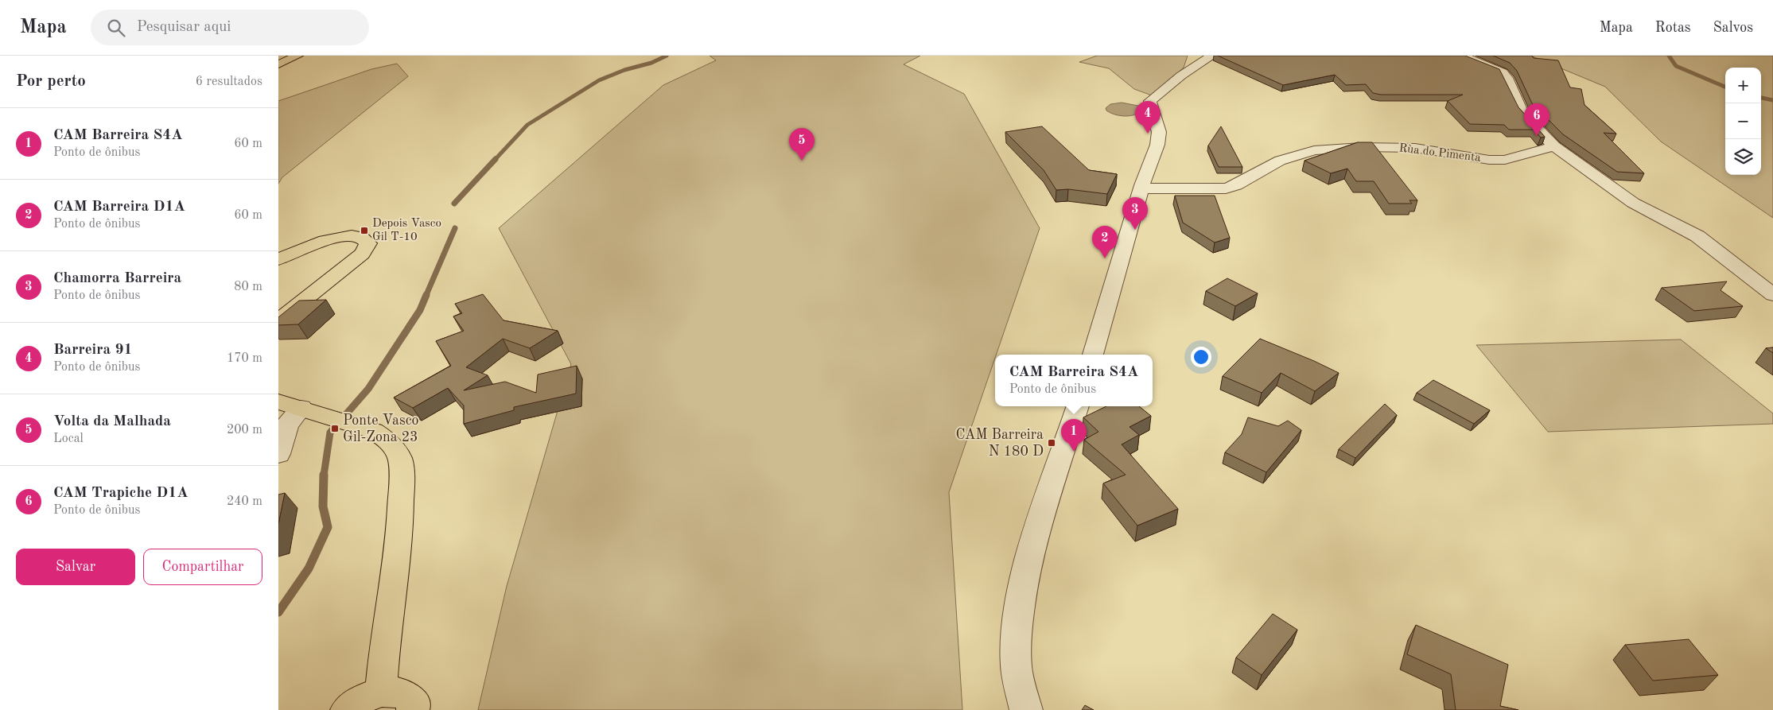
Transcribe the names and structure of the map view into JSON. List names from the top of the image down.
{
  "streets": {
    "street": ["Rùa do Pimenta"]
  },
  "places": {
    "transit": ["Depois Vasco Gil T-10", "Ponte Vasco Gil-Zona 23", "CAM Barreira N 180 D"]
  },
  "page": {
    "header": "Mapa",
    "search": "Pesquisar aqui",
    "nav": ["Mapa", "Rotas", "Salvos"],
    "heading": ["Por perto", "6 resultados"],
    "map_buttons": ["+", "−"],
    "pins": [
      "4",
      "6",
      "5",
      "3",
      "2",
      "1"
    ],
    "list": [
      {
        "mark": "1",
        "name": "CAM Barreira S4A",
        "note": "Ponto de ônibus",
        "value": "60 m"
      },
      {
        "mark": "2",
        "name": "CAM Barreira D1A",
        "note": "Ponto de ônibus",
        "value": "60 m"
      },
      {
        "mark": "3",
        "name": "Chamorra Barreira",
        "note": "Ponto de ônibus",
        "value": "80 m"
      },
      {
        "mark": "4",
        "name": "Barreira 91",
        "note": "Ponto de ônibus",
        "value": "170 m"
      },
      {
        "mark": "5",
        "name": "Volta da Malhada",
        "note": "Local",
        "value": "200 m"
      },
      {
        "mark": "6",
        "name": "CAM Trapiche D1A",
        "note": "Ponto de ônibus",
        "value": "240 m"
      }
    ],
    "popup": ["CAM Barreira S4A", "Ponto de ônibus"],
    "buttons": ["Salvar", "Compartilhar"]
  }
}
